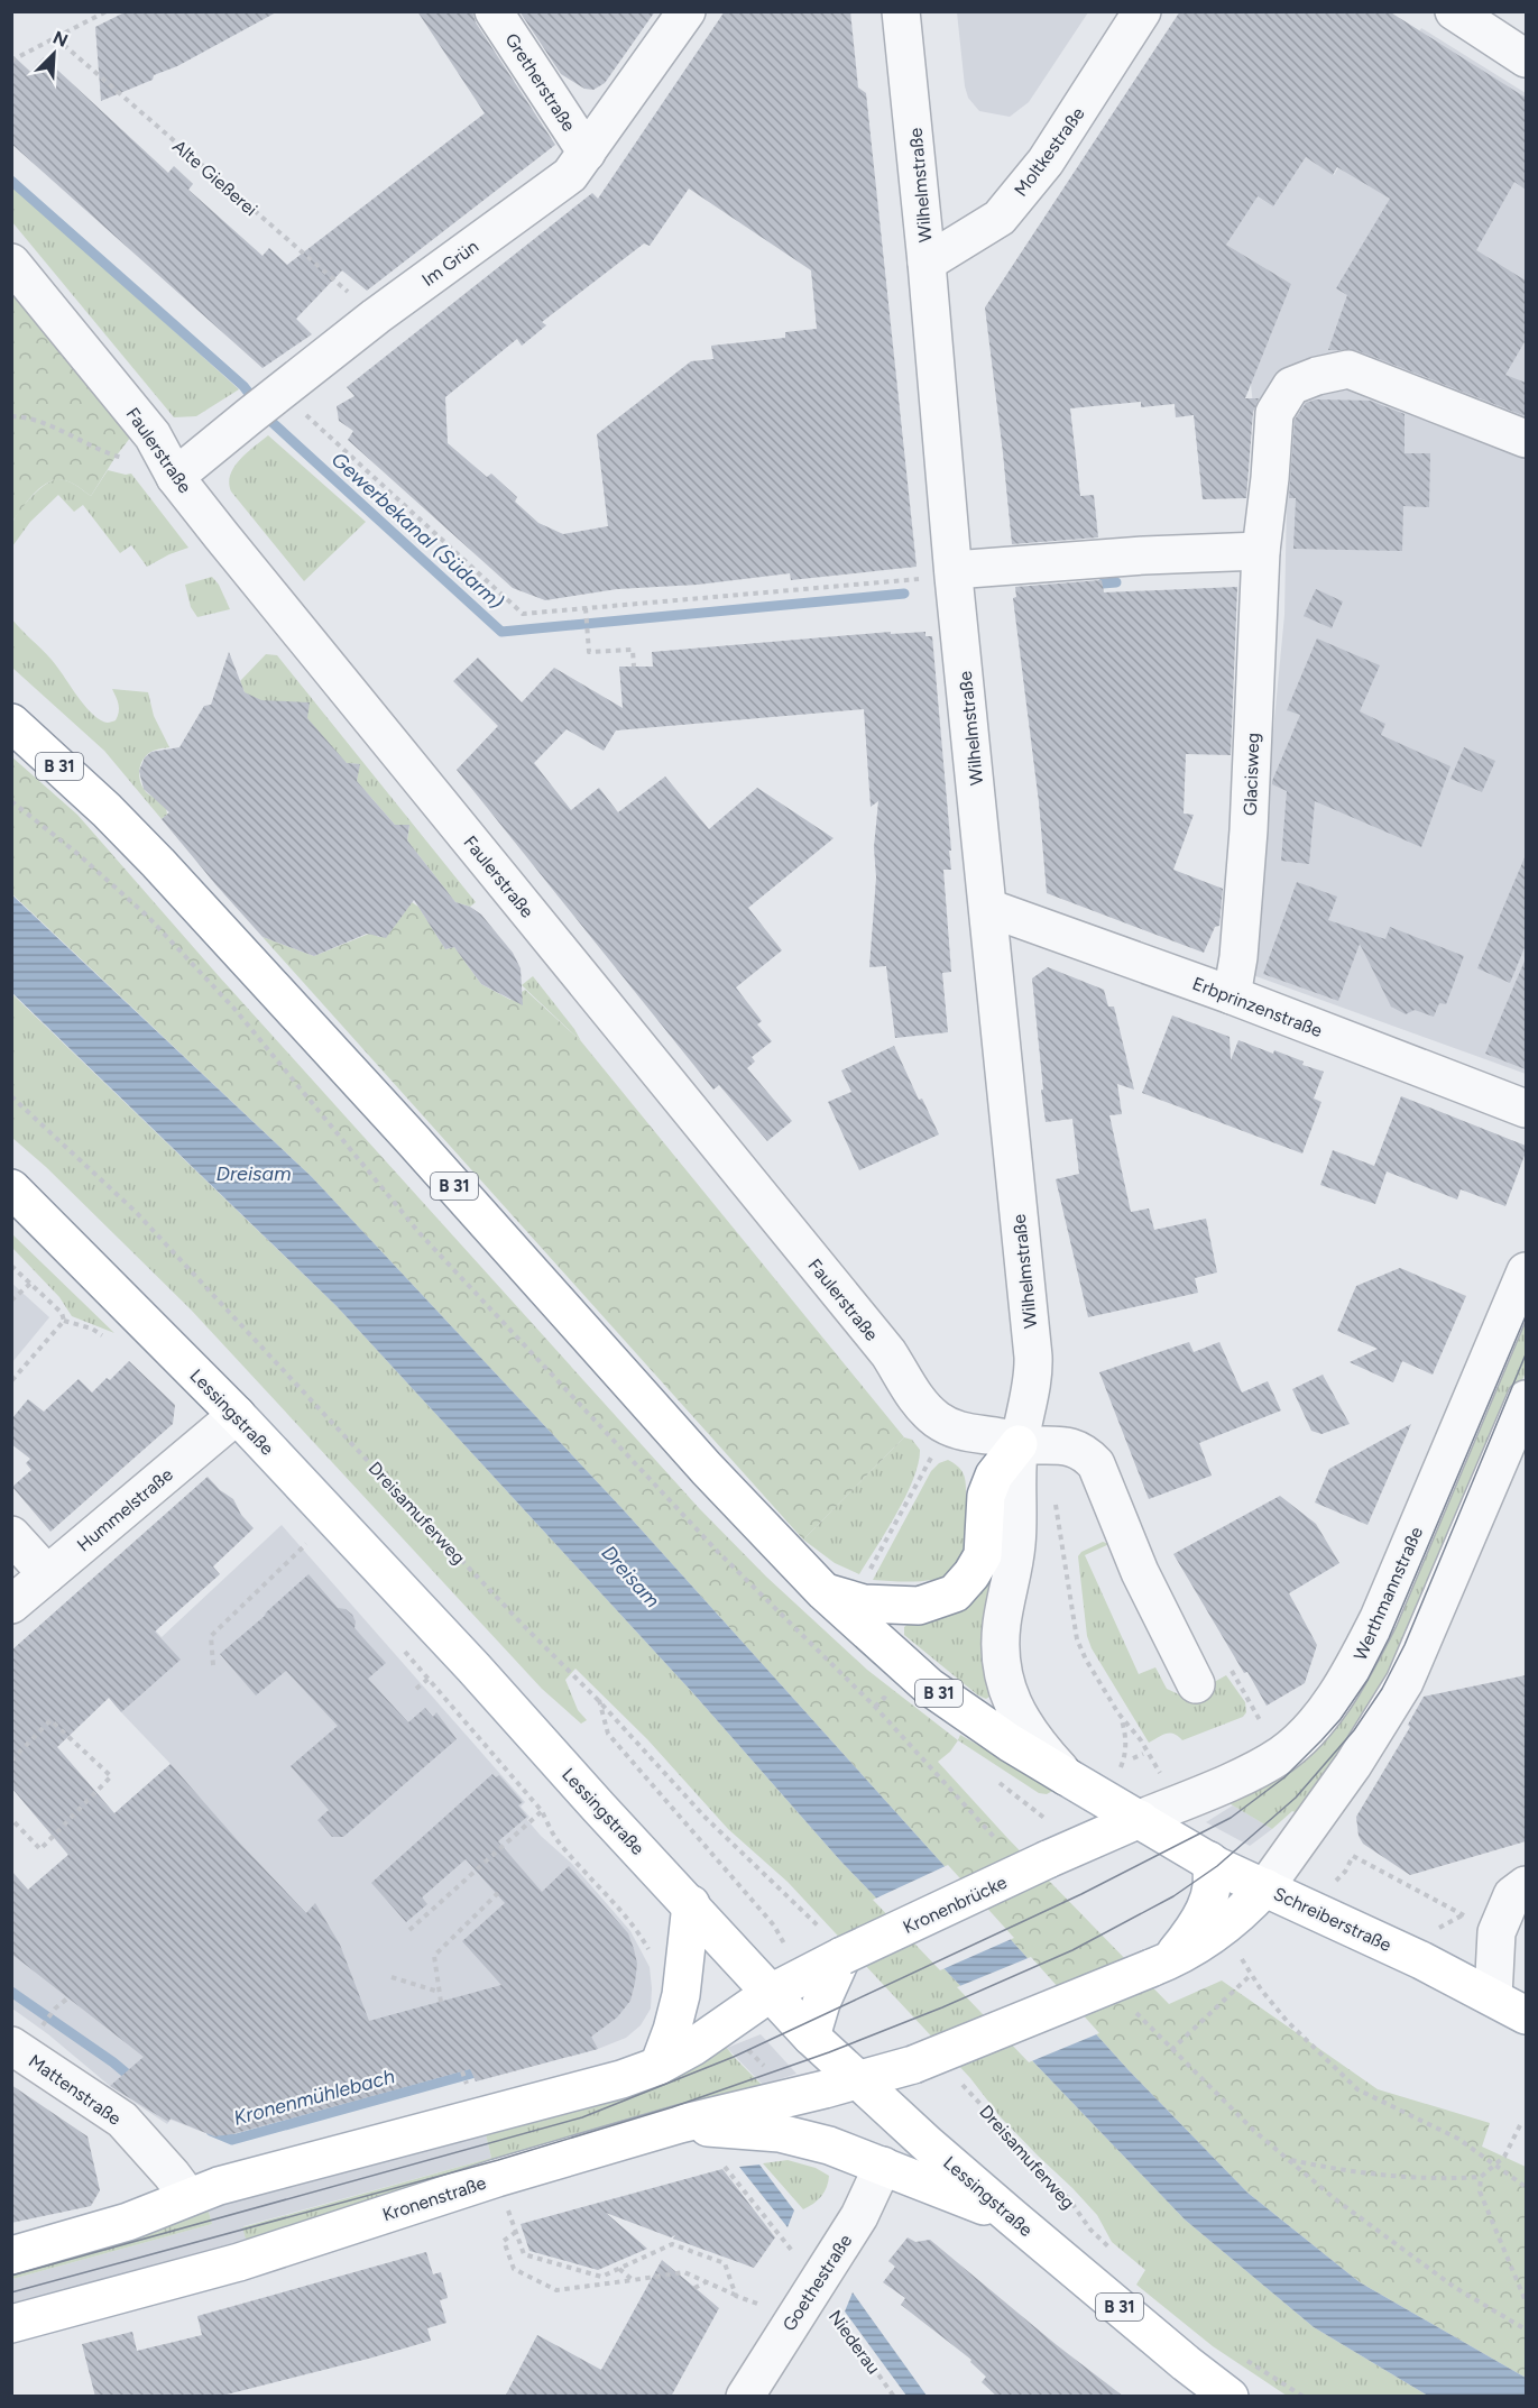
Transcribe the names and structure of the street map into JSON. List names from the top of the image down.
{
  "streets": {
    "main road": [
      "B 31",
      "Lessingstraße",
      "Kronenbrücke",
      "Schreiberstraße",
      "Kronenstraße"
    ],
    "street": [
      "Gretherstraße",
      "Moltkestraße",
      "Wilhelmstraße",
      "Im Grün",
      "Faulerstraße",
      "Glacisweg",
      "Erbprinzenstraße",
      "Hummelstraße",
      "Werthmannstraße",
      "Mattenstraße",
      "Goethestraße"
    ],
    "path": ["Alte Gießerei", "Dreisamuferweg", "Niederau"]
  },
  "crossings": [
    ["Gretherstraße", "Im Grün"],
    ["Moltkestraße", "Wilhelmstraße"],
    ["Alte Gießerei", "Im Grün"],
    ["Wilhelmstraße", "Faulerstraße"],
    ["Wilhelmstraße", "B 31"],
    ["Wilhelmstraße", "Erbprinzenstraße"],
    ["Im Grün", "Faulerstraße"],
    ["B 31", "Werthmannstraße"],
    ["B 31", "Kronenbrücke"],
    ["B 31", "Schreiberstraße"],
    ["Glacisweg", "Erbprinzenstraße"],
    ["Lessingstraße", "Hummelstraße"],
    ["Lessingstraße", "Kronenbrücke"],
    ["Lessingstraße", "Kronenstraße"],
    ["Dreisamuferweg", "Kronenbrücke"],
    ["Werthmannstraße", "Kronenbrücke"],
    ["Werthmannstraße", "Schreiberstraße"],
    ["Kronenbrücke", "Schreiberstraße"],
    ["Goethestraße", "Niederau"]
  ],
  "water": ["Gewerbekanal (Südarm)", "Dreisam", "Kronenmühlebach"],
  "north": "top right"
}
